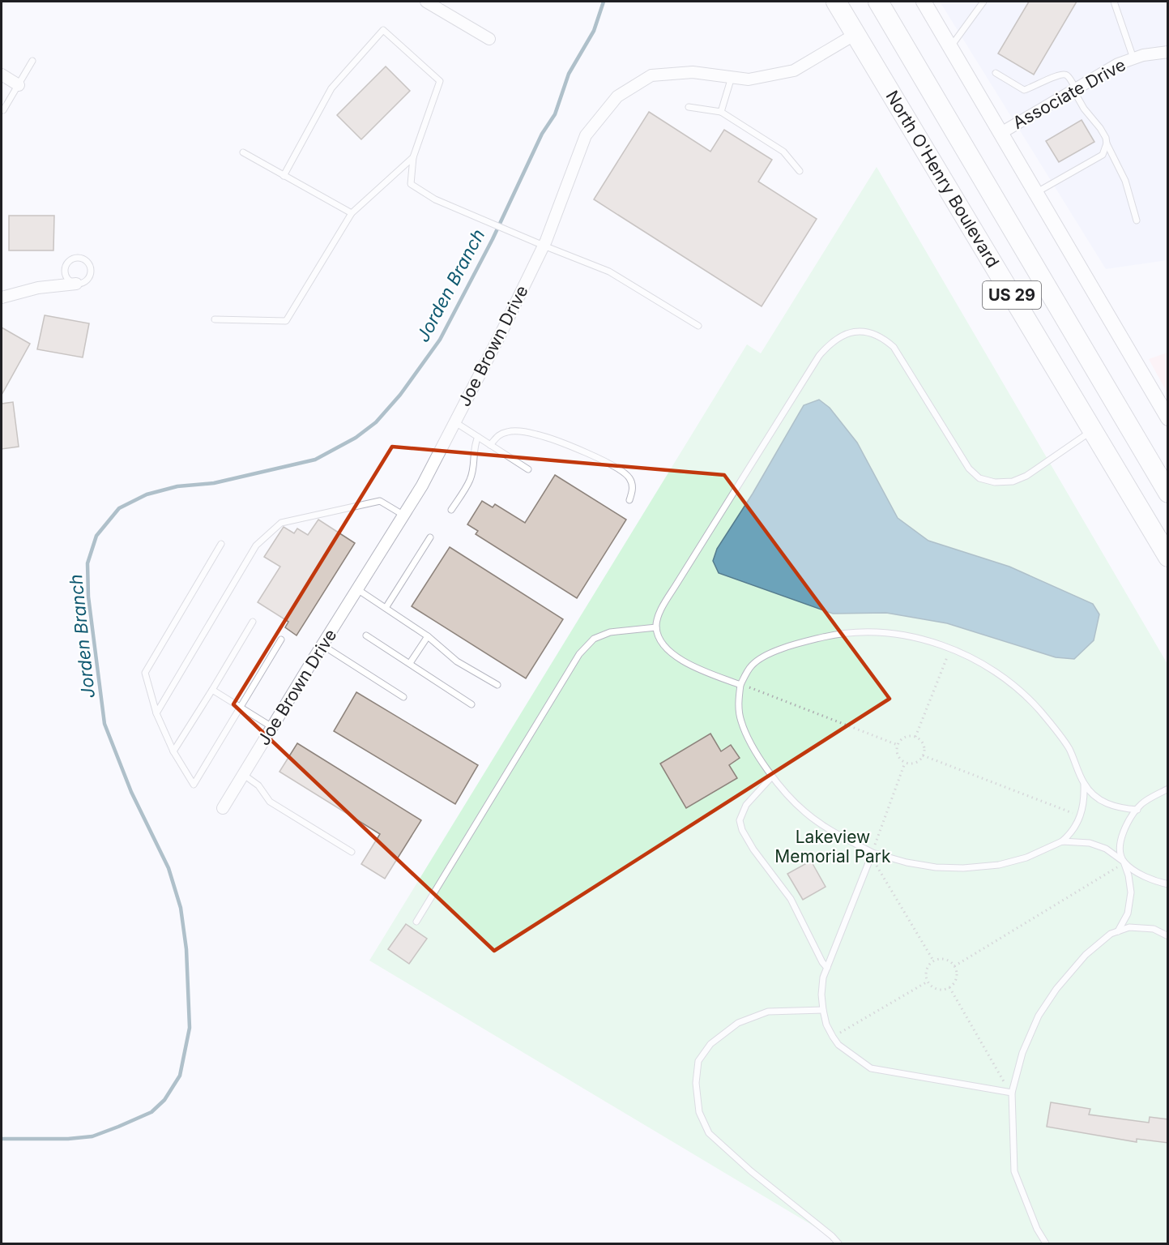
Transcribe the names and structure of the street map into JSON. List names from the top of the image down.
{
  "streets": {
    "highway": ["North O'Henry Boulevard", "US 29"],
    "street": ["Associate Drive", "Joe Brown Drive"]
  },
  "crossings": [
    ["North O'Henry Boulevard", "Joe Brown Drive"]
  ],
  "water": ["Jorden Branch"],
  "parks": ["Lakeview Memorial Park"]
}
